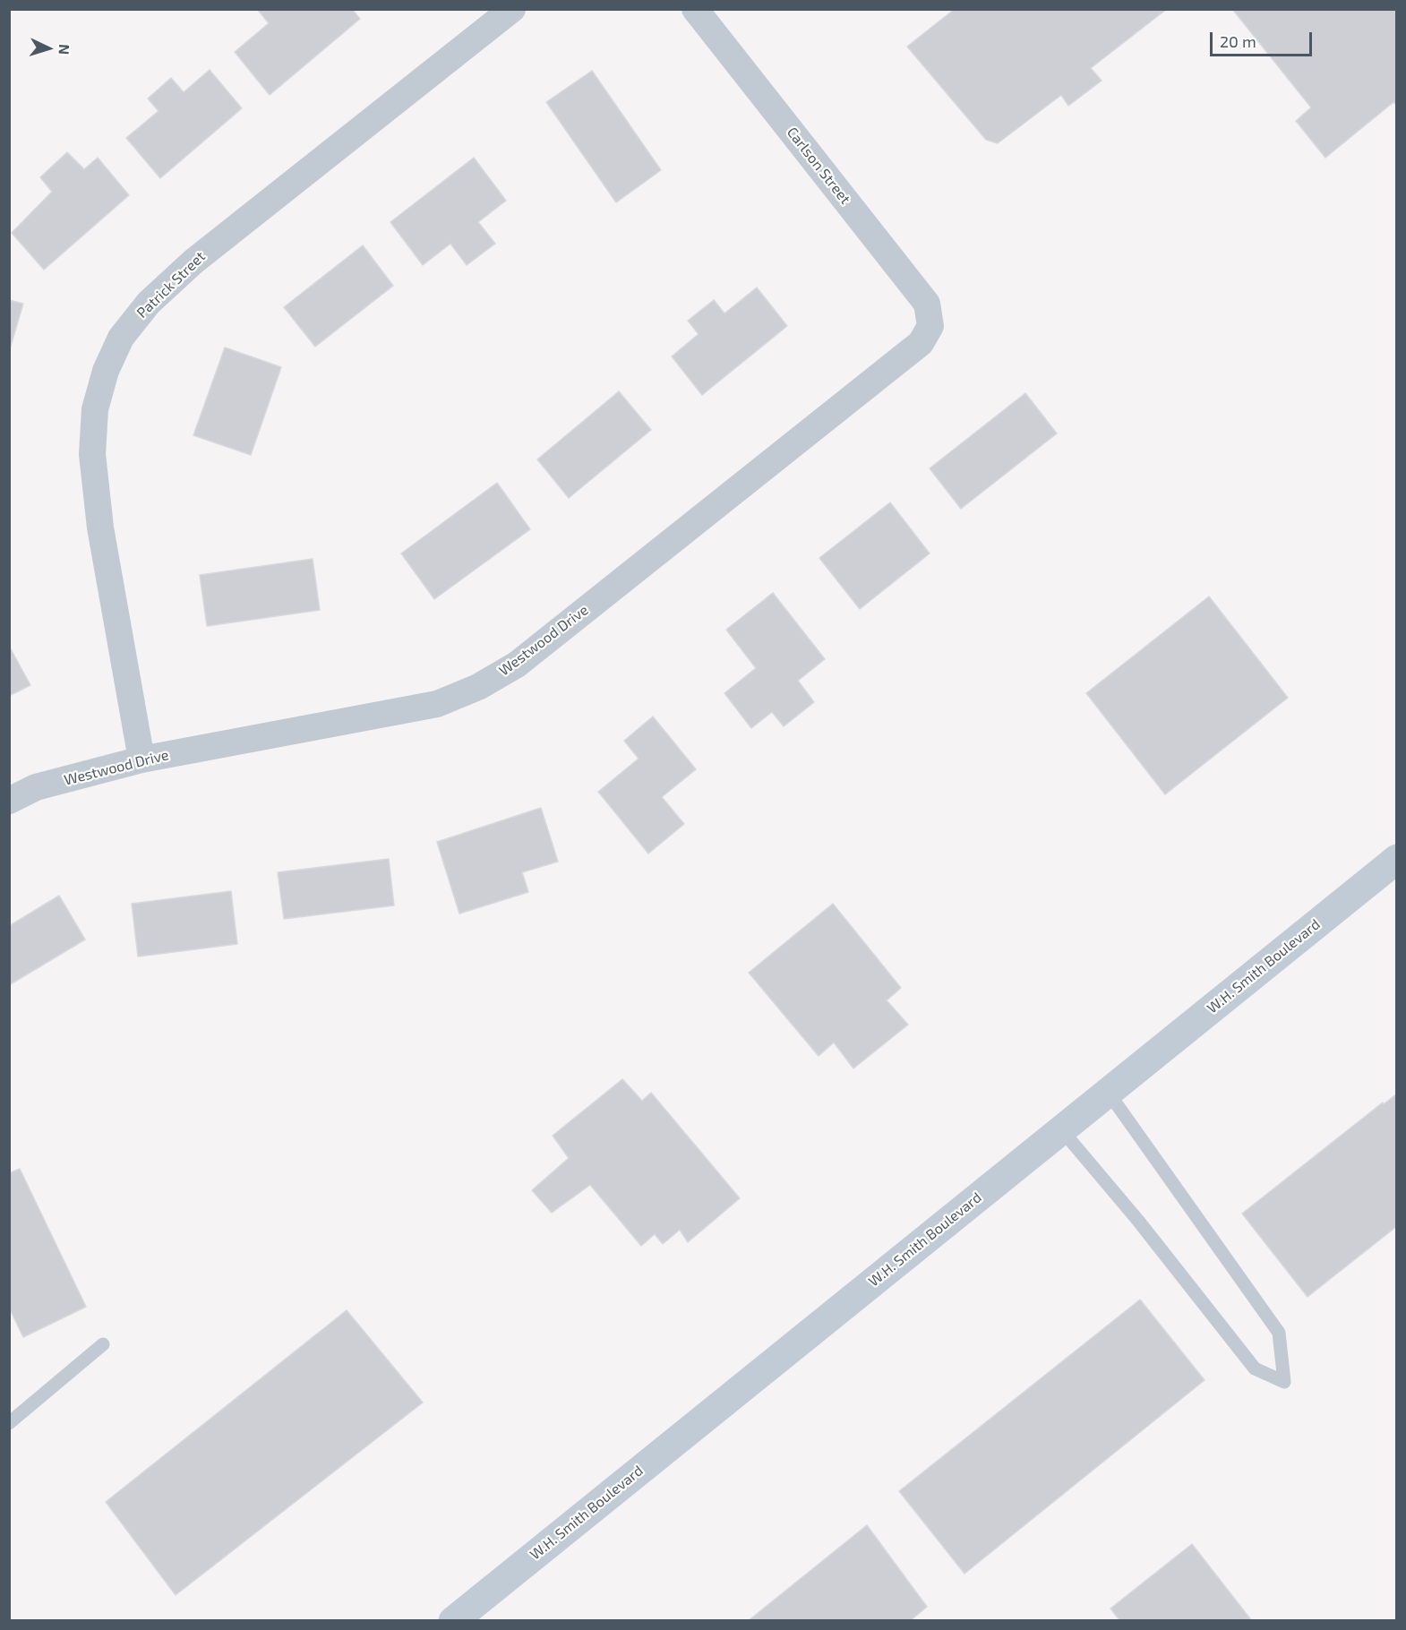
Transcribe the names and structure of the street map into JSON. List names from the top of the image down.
{
  "streets": {
    "street": [
      "Carlson Street",
      "Patrick Street",
      "Westwood Drive",
      "W.H. Smith Boulevard"
    ]
  },
  "crossings": [
    ["Carlson Street", "Westwood Drive"],
    ["Patrick Street", "Westwood Drive"]
  ],
  "scale_bar": "20 m",
  "north": "right"
}
